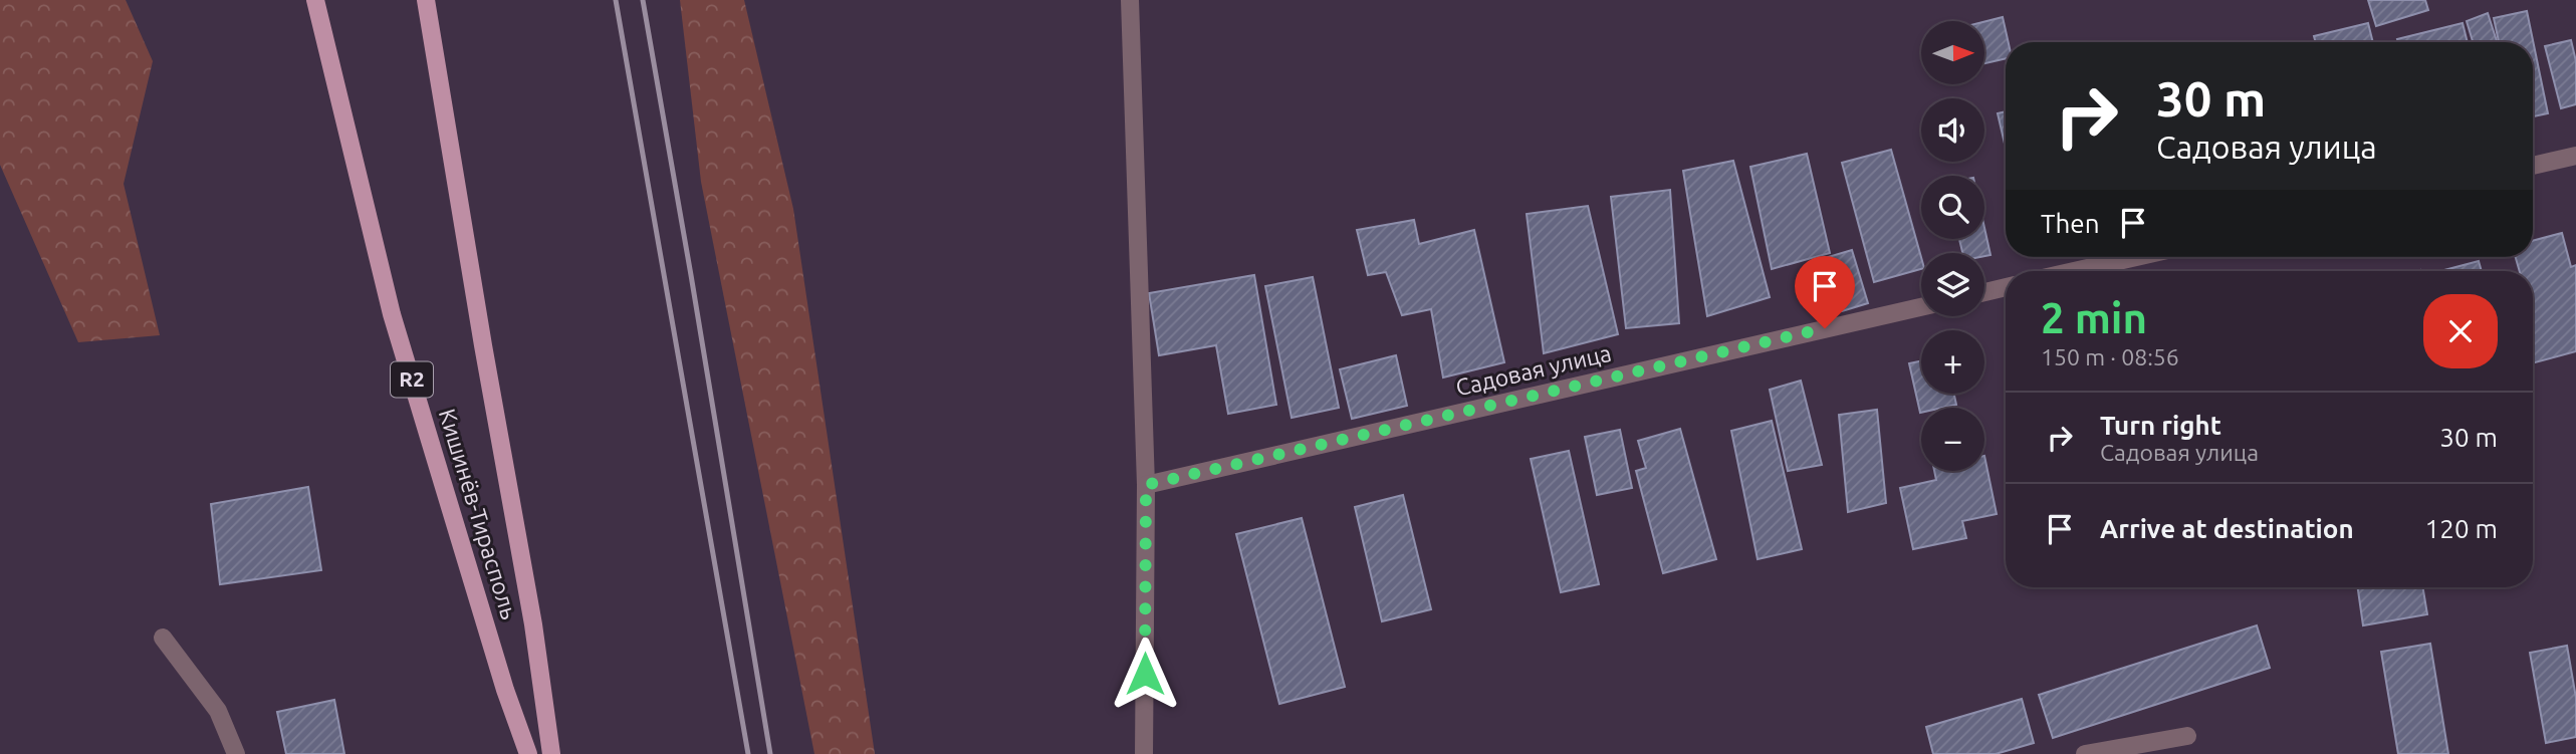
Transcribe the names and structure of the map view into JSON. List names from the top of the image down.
{
  "streets": {
    "main road": ["R2", "Кишинёв-Тирасполь"],
    "street": ["Садовая улица"]
  },
  "north": "right",
  "page": {
    "map_buttons": ["+", "−"],
    "turn": ["30 m", "Садовая улица"],
    "then": "Then",
    "heading": ["2 min", "150 m · 08:56"],
    "list": [
      {
        "name": "Turn right",
        "note": "Садовая улица",
        "value": "30 m"
      },
      {
        "name": "Arrive at destination",
        "value": "120 m"
      }
    ]
  }
}
